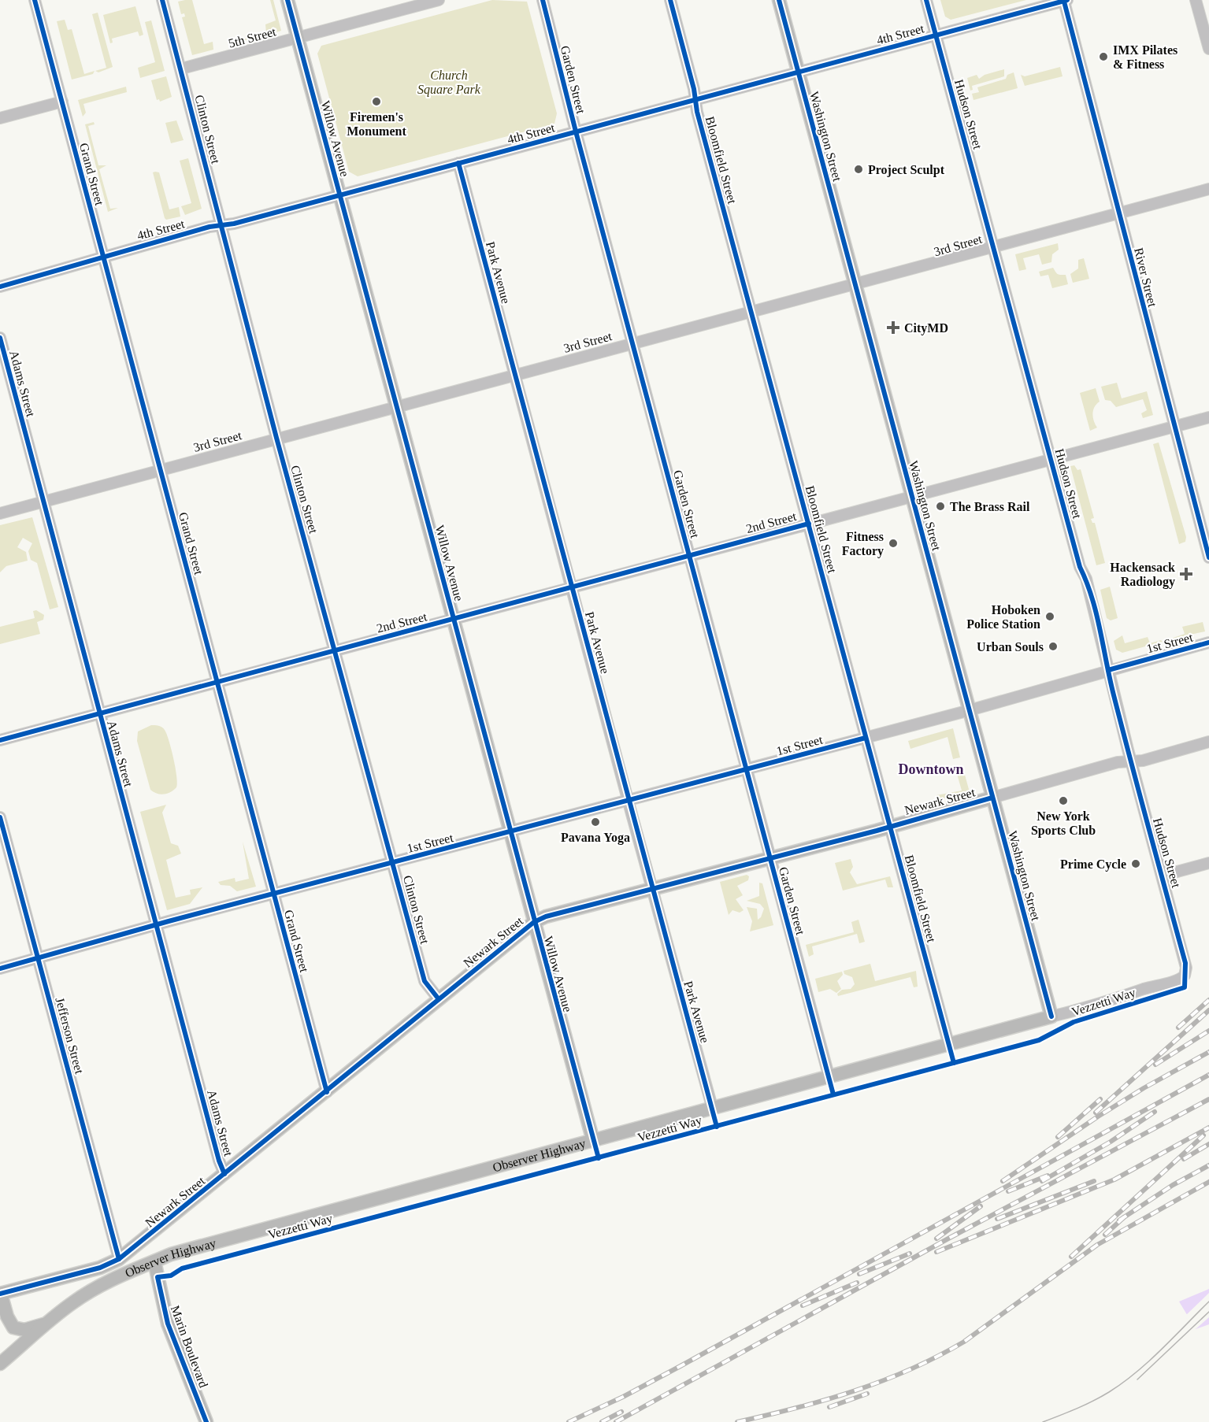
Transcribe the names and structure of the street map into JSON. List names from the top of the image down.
{
  "streets": {
    "main road": [
      "Washington Street",
      "Willow Avenue",
      "Newark Street",
      "Observer Highway",
      "Marin Boulevard"
    ],
    "street": [
      "4th Street",
      "5th Street",
      "Garden Street",
      "Hudson Street",
      "Clinton Street",
      "Bloomfield Street",
      "Grand Street",
      "3rd Street",
      "Park Avenue",
      "River Street",
      "Adams Street",
      "2nd Street",
      "1st Street",
      "Jefferson Street"
    ],
    "cycle path": ["Vezzetti Way"]
  },
  "crossings": [
    ["4th Street", "Garden Street"],
    ["4th Street", "Hudson Street"],
    ["4th Street", "Clinton Street"],
    ["4th Street", "Washington Street"],
    ["4th Street", "Willow Avenue"],
    ["4th Street", "Bloomfield Street"],
    ["4th Street", "Grand Street"],
    ["4th Street", "Park Avenue"],
    ["4th Street", "River Street"],
    ["5th Street", "Clinton Street"],
    ["5th Street", "Willow Avenue"],
    ["Garden Street", "3rd Street"],
    ["Garden Street", "2nd Street"],
    ["Garden Street", "1st Street"],
    ["Garden Street", "Newark Street"],
    ["Garden Street", "Observer Highway"],
    ["Hudson Street", "3rd Street"],
    ["Hudson Street", "2nd Street"],
    ["Hudson Street", "1st Street"],
    ["Hudson Street", "Newark Street"],
    ["Hudson Street", "Observer Highway"],
    ["Clinton Street", "3rd Street"],
    ["Clinton Street", "2nd Street"],
    ["Clinton Street", "1st Street"],
    ["Clinton Street", "Newark Street"],
    ["Washington Street", "3rd Street"],
    ["Washington Street", "2nd Street"],
    ["Washington Street", "1st Street"],
    ["Washington Street", "Newark Street"],
    ["Washington Street", "Observer Highway"],
    ["Willow Avenue", "3rd Street"],
    ["Willow Avenue", "2nd Street"],
    ["Willow Avenue", "1st Street"],
    ["Willow Avenue", "Newark Street"],
    ["Willow Avenue", "Observer Highway"],
    ["Bloomfield Street", "3rd Street"],
    ["Bloomfield Street", "2nd Street"],
    ["Bloomfield Street", "1st Street"],
    ["Bloomfield Street", "Newark Street"],
    ["Bloomfield Street", "Observer Highway"],
    ["Grand Street", "3rd Street"],
    ["Grand Street", "2nd Street"],
    ["Grand Street", "1st Street"],
    ["Grand Street", "Newark Street"],
    ["3rd Street", "Park Avenue"],
    ["3rd Street", "River Street"],
    ["3rd Street", "Adams Street"],
    ["Park Avenue", "2nd Street"],
    ["Park Avenue", "1st Street"],
    ["Park Avenue", "Newark Street"],
    ["Park Avenue", "Observer Highway"],
    ["River Street", "2nd Street"],
    ["Adams Street", "2nd Street"],
    ["Adams Street", "1st Street"],
    ["Adams Street", "Newark Street"],
    ["1st Street", "Jefferson Street"],
    ["Newark Street", "Jefferson Street"],
    ["Newark Street", "Observer Highway"],
    ["Jefferson Street", "Observer Highway"],
    ["Observer Highway", "Marin Boulevard"]
  ],
  "districts": ["Downtown"],
  "parks": ["Church Square Park"],
  "places": {
    "other": [
      "IMX Pilates & Fitness",
      "Firemen's Monument",
      "Project Sculpt",
      "The Brass Rail",
      "Fitness Factory",
      "Hoboken Police Station",
      "Urban Souls",
      "New York Sports Club",
      "Pavana Yoga",
      "Prime Cycle"
    ],
    "health": ["CityMD", "Hackensack Radiology"]
  }
}
